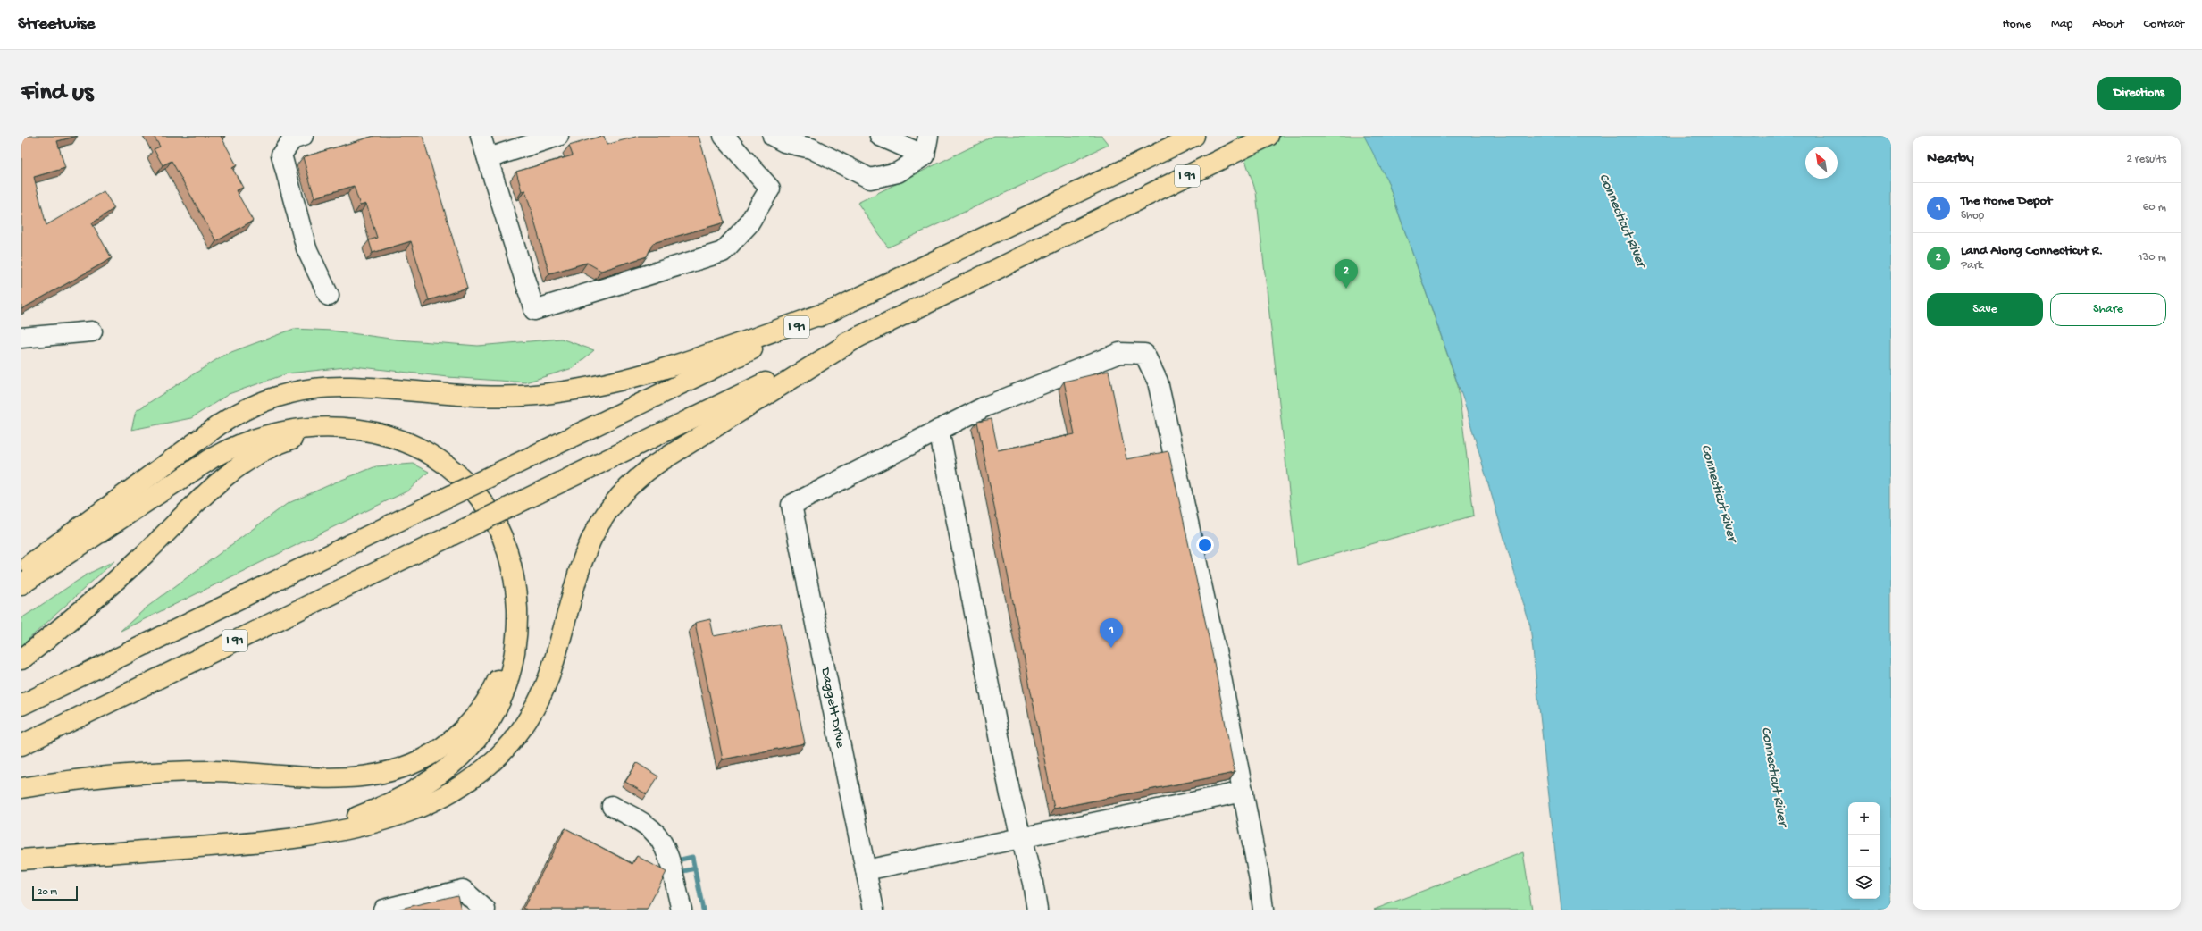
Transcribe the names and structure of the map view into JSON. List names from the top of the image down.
{
  "streets": {
    "highway": ["I 91"],
    "street": ["Daggett Drive"]
  },
  "water": ["Connecticut River"],
  "scale_bar": "20 m",
  "north": "top left",
  "page": {
    "header": "Streetwise",
    "nav": [
      "Home",
      "Map",
      "About",
      "Contact"
    ],
    "buttons": [
      "Directions",
      ["Save", "Share"]
    ],
    "title": "Find us",
    "heading": ["Nearby", "2 results"],
    "list": [
      {
        "mark": "1",
        "name": "The Home Depot",
        "note": "Shop",
        "value": "60 m"
      },
      {
        "mark": "2",
        "name": "Land Along Connecticut R.",
        "note": "Park",
        "value": "130 m"
      }
    ],
    "pins": ["2", "1"],
    "map_buttons": ["+", "−"],
    "scale": "20 m"
  }
}
